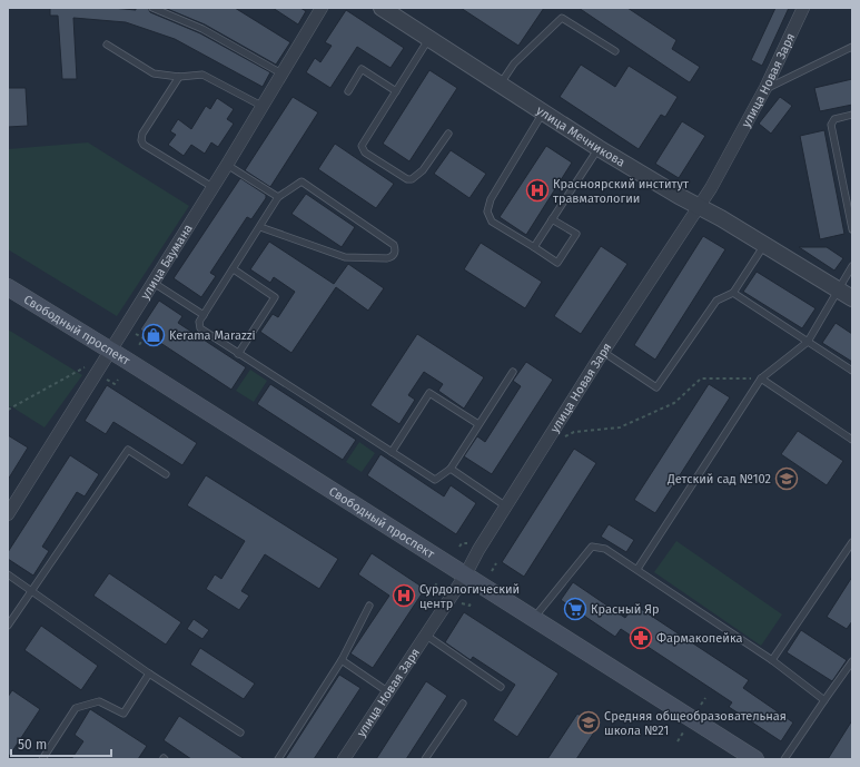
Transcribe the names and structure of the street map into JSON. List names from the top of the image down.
{
  "streets": {
    "main road": ["Свободный проспект"],
    "street": ["улица Новая Заря", "улица Мечникова", "улица Баумана"]
  },
  "crossings": [
    ["улица Новая Заря", "улица Мечникова"],
    ["улица Новая Заря", "Свободный проспект"],
    ["улица Баумана", "Свободный проспект"]
  ],
  "places": {
    "hospital": ["Красноярский институт травматологии", "Сурдологический центр"],
    "shop": ["Kerama Marazzi"],
    "school or university": ["Детский сад №102", "Средняя общеобразовательная школа №21"],
    "supermarket": ["Красный Яр"],
    "pharmacy": ["Фармакопейка"]
  },
  "scale_bar": "50 m"
}
